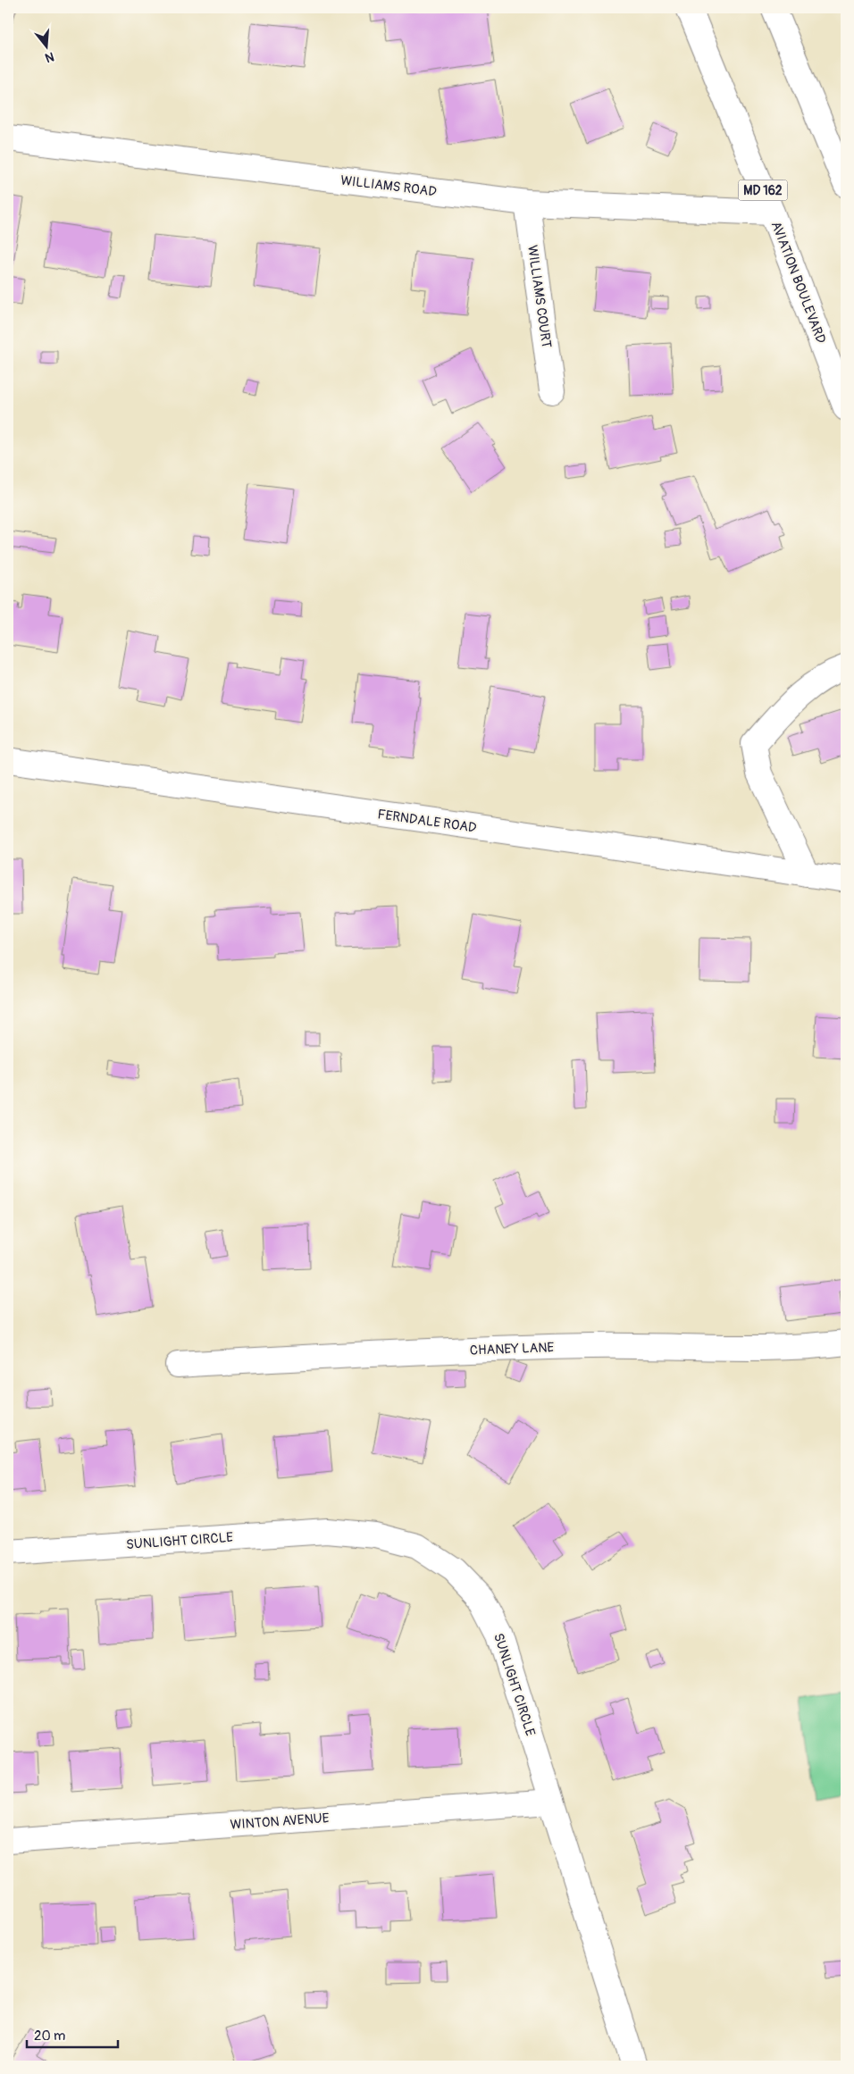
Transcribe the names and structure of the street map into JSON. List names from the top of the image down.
{
  "streets": {
    "street": [
      "WILLIAMS ROAD",
      "MD 162",
      "AVIATION BOULEVARD",
      "WILLIAMS COURT",
      "FERNDALE ROAD",
      "CHANEY LANE",
      "SUNLIGHT CIRCLE",
      "WINTON AVENUE"
    ]
  },
  "crossings": [
    ["WILLIAMS ROAD", "AVIATION BOULEVARD"],
    ["WILLIAMS ROAD", "WILLIAMS COURT"],
    ["SUNLIGHT CIRCLE", "WINTON AVENUE"]
  ],
  "scale_bar": "20 m",
  "north": "bottom"
}
